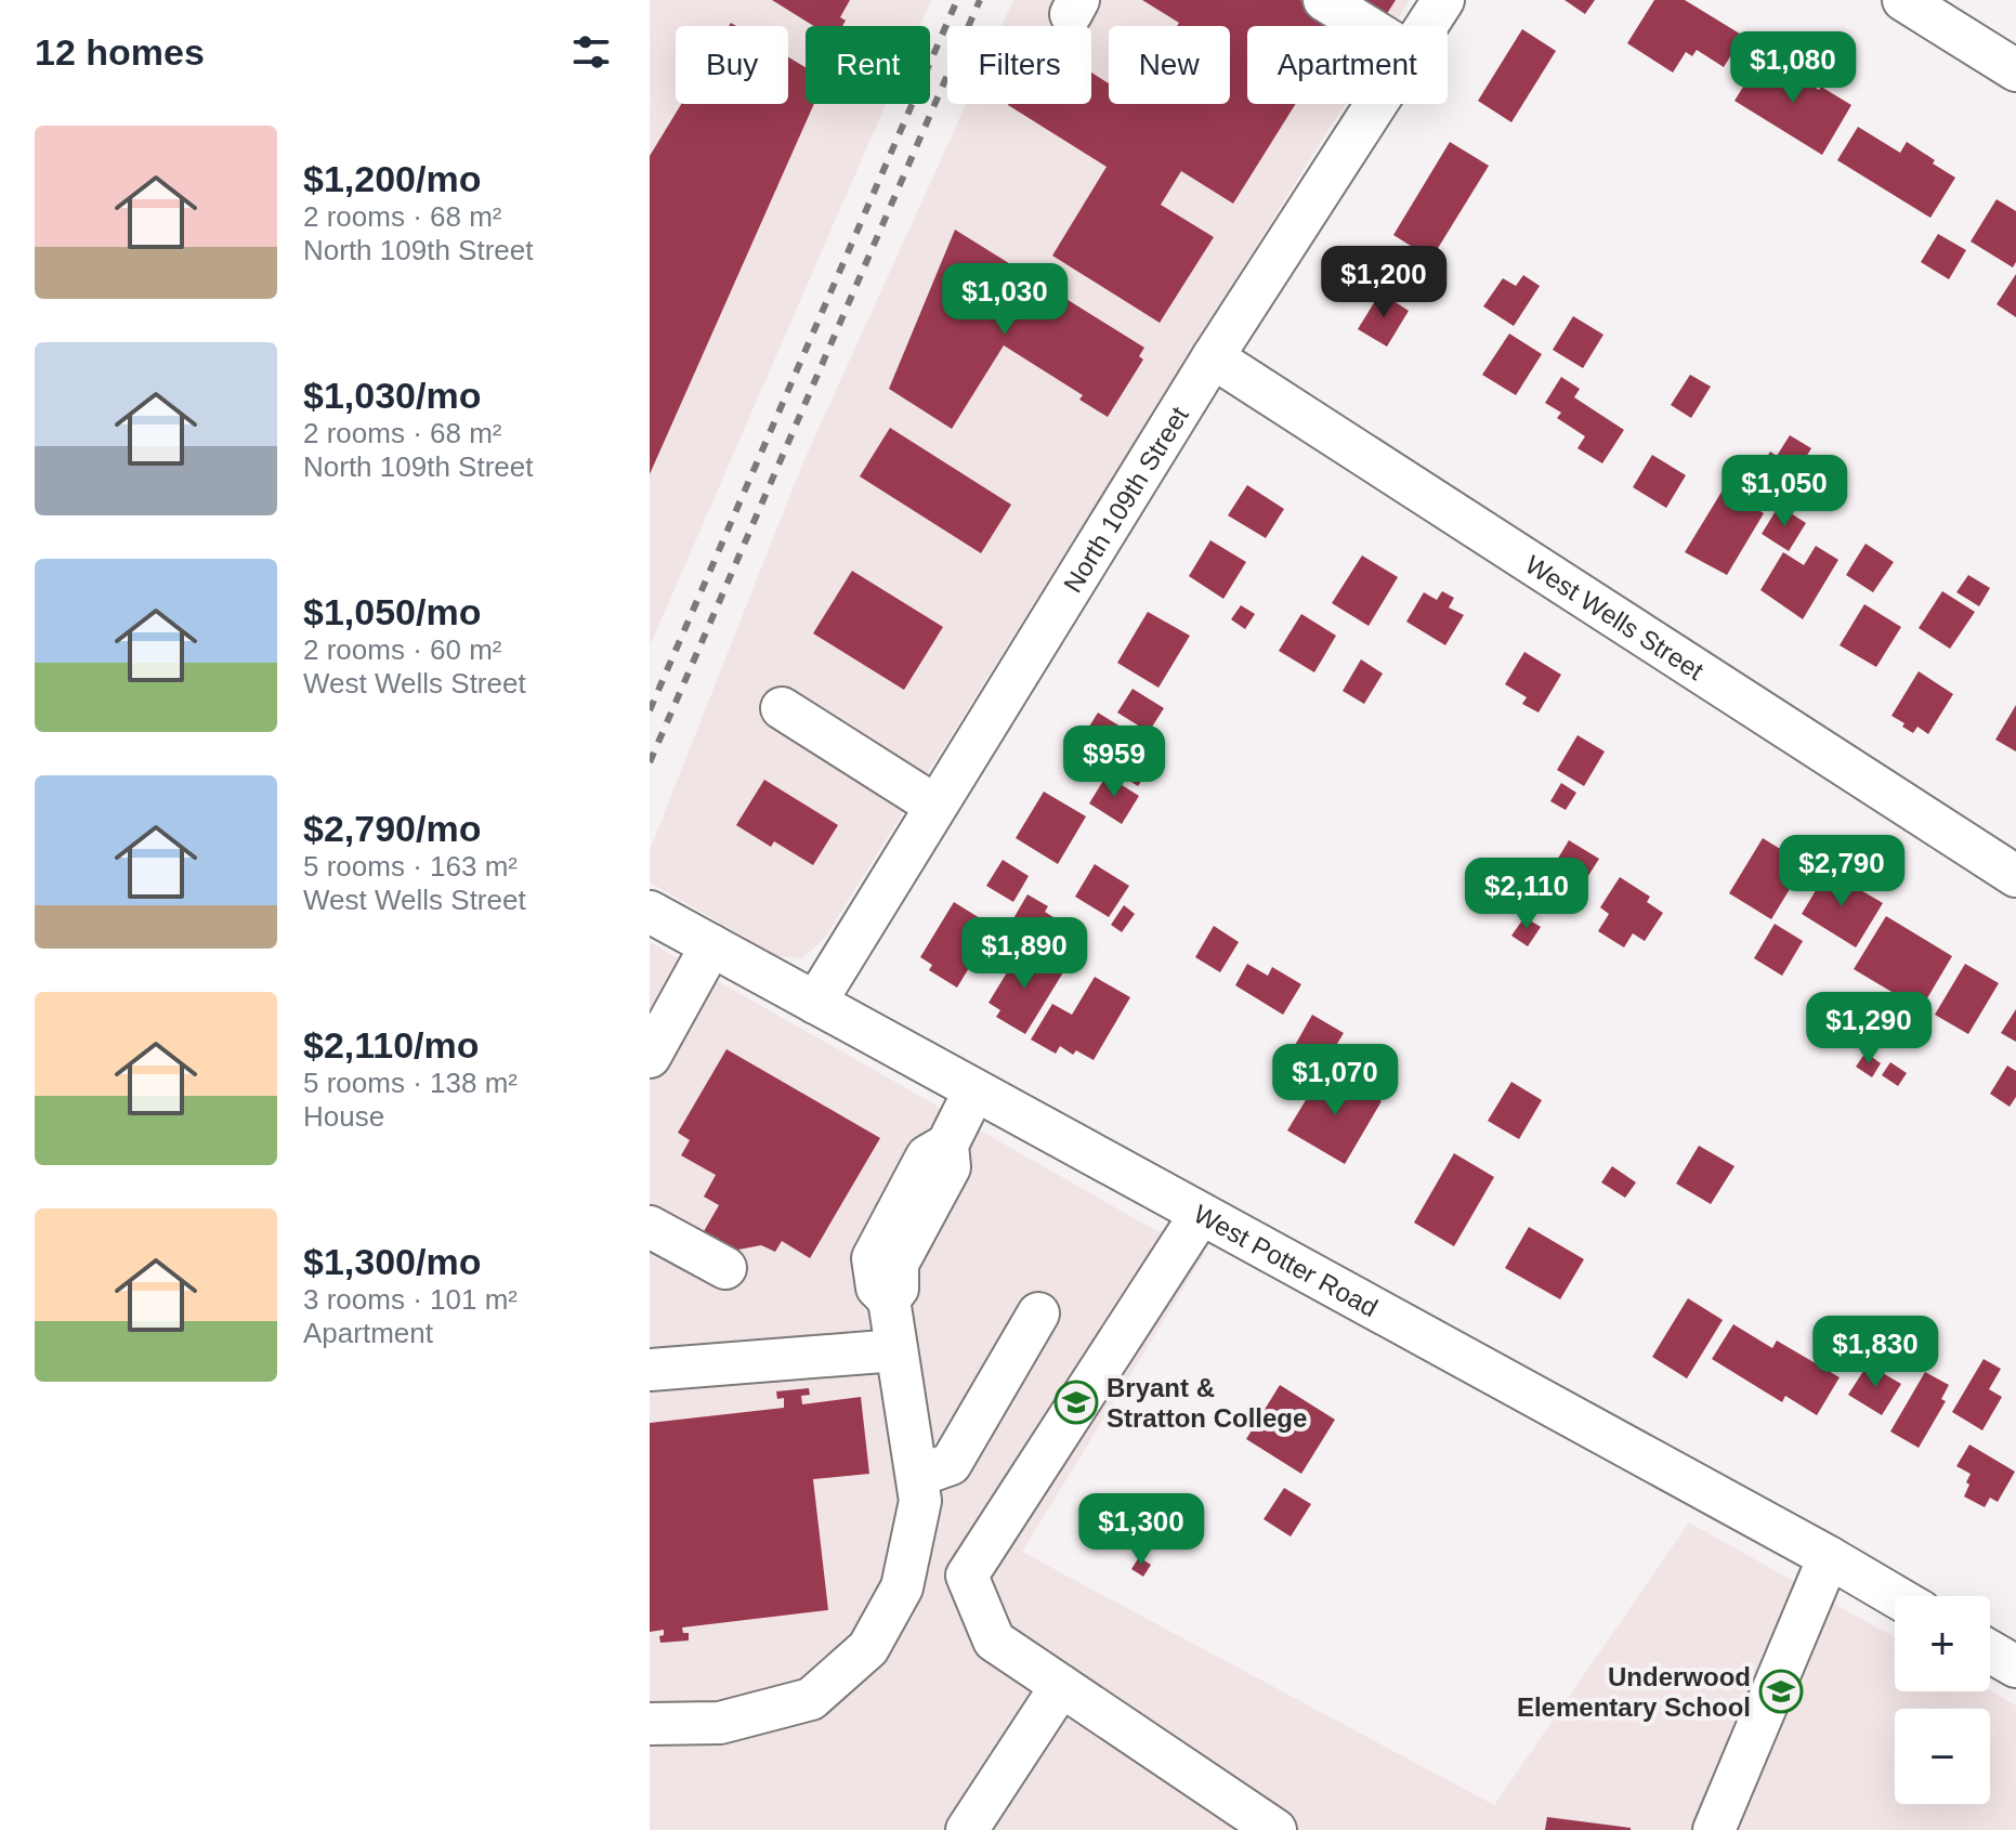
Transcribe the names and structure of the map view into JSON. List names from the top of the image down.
{
  "streets": {
    "street": ["North 109th Street", "West Wells Street", "West Potter Road"]
  },
  "crossings": [
    ["North 109th Street", "West Wells Street"],
    ["North 109th Street", "West Potter Road"]
  ],
  "places": {
    "school or university": ["Bryant & Stratton College", "Underwood Elementary School"]
  },
  "page": {
    "heading": "12 homes",
    "chip": [
      "Buy",
      "Rent",
      "Filters",
      "New",
      "Apartment"
    ],
    "price": [
      "$1,080",
      "$1,200",
      "$1,030",
      "$1,050",
      "$959",
      "$2,790",
      "$2,110",
      "$1,890",
      "$1,290",
      "$1,070",
      "$1,830",
      "$1,300"
    ],
    "list": [
      {
        "name": "$1,200/mo",
        "note": "2 rooms · 68 m² · North 109th Street"
      },
      {
        "name": "$1,030/mo",
        "note": "2 rooms · 68 m² · North 109th Street"
      },
      {
        "name": "$1,050/mo",
        "note": "2 rooms · 60 m² · West Wells Street"
      },
      {
        "name": "$2,790/mo",
        "note": "5 rooms · 163 m² · West Wells Street"
      },
      {
        "name": "$2,110/mo",
        "note": "5 rooms · 138 m² · House"
      },
      {
        "name": "$1,300/mo",
        "note": "3 rooms · 101 m² · Apartment"
      }
    ],
    "map_buttons": ["+", "−"]
  }
}
